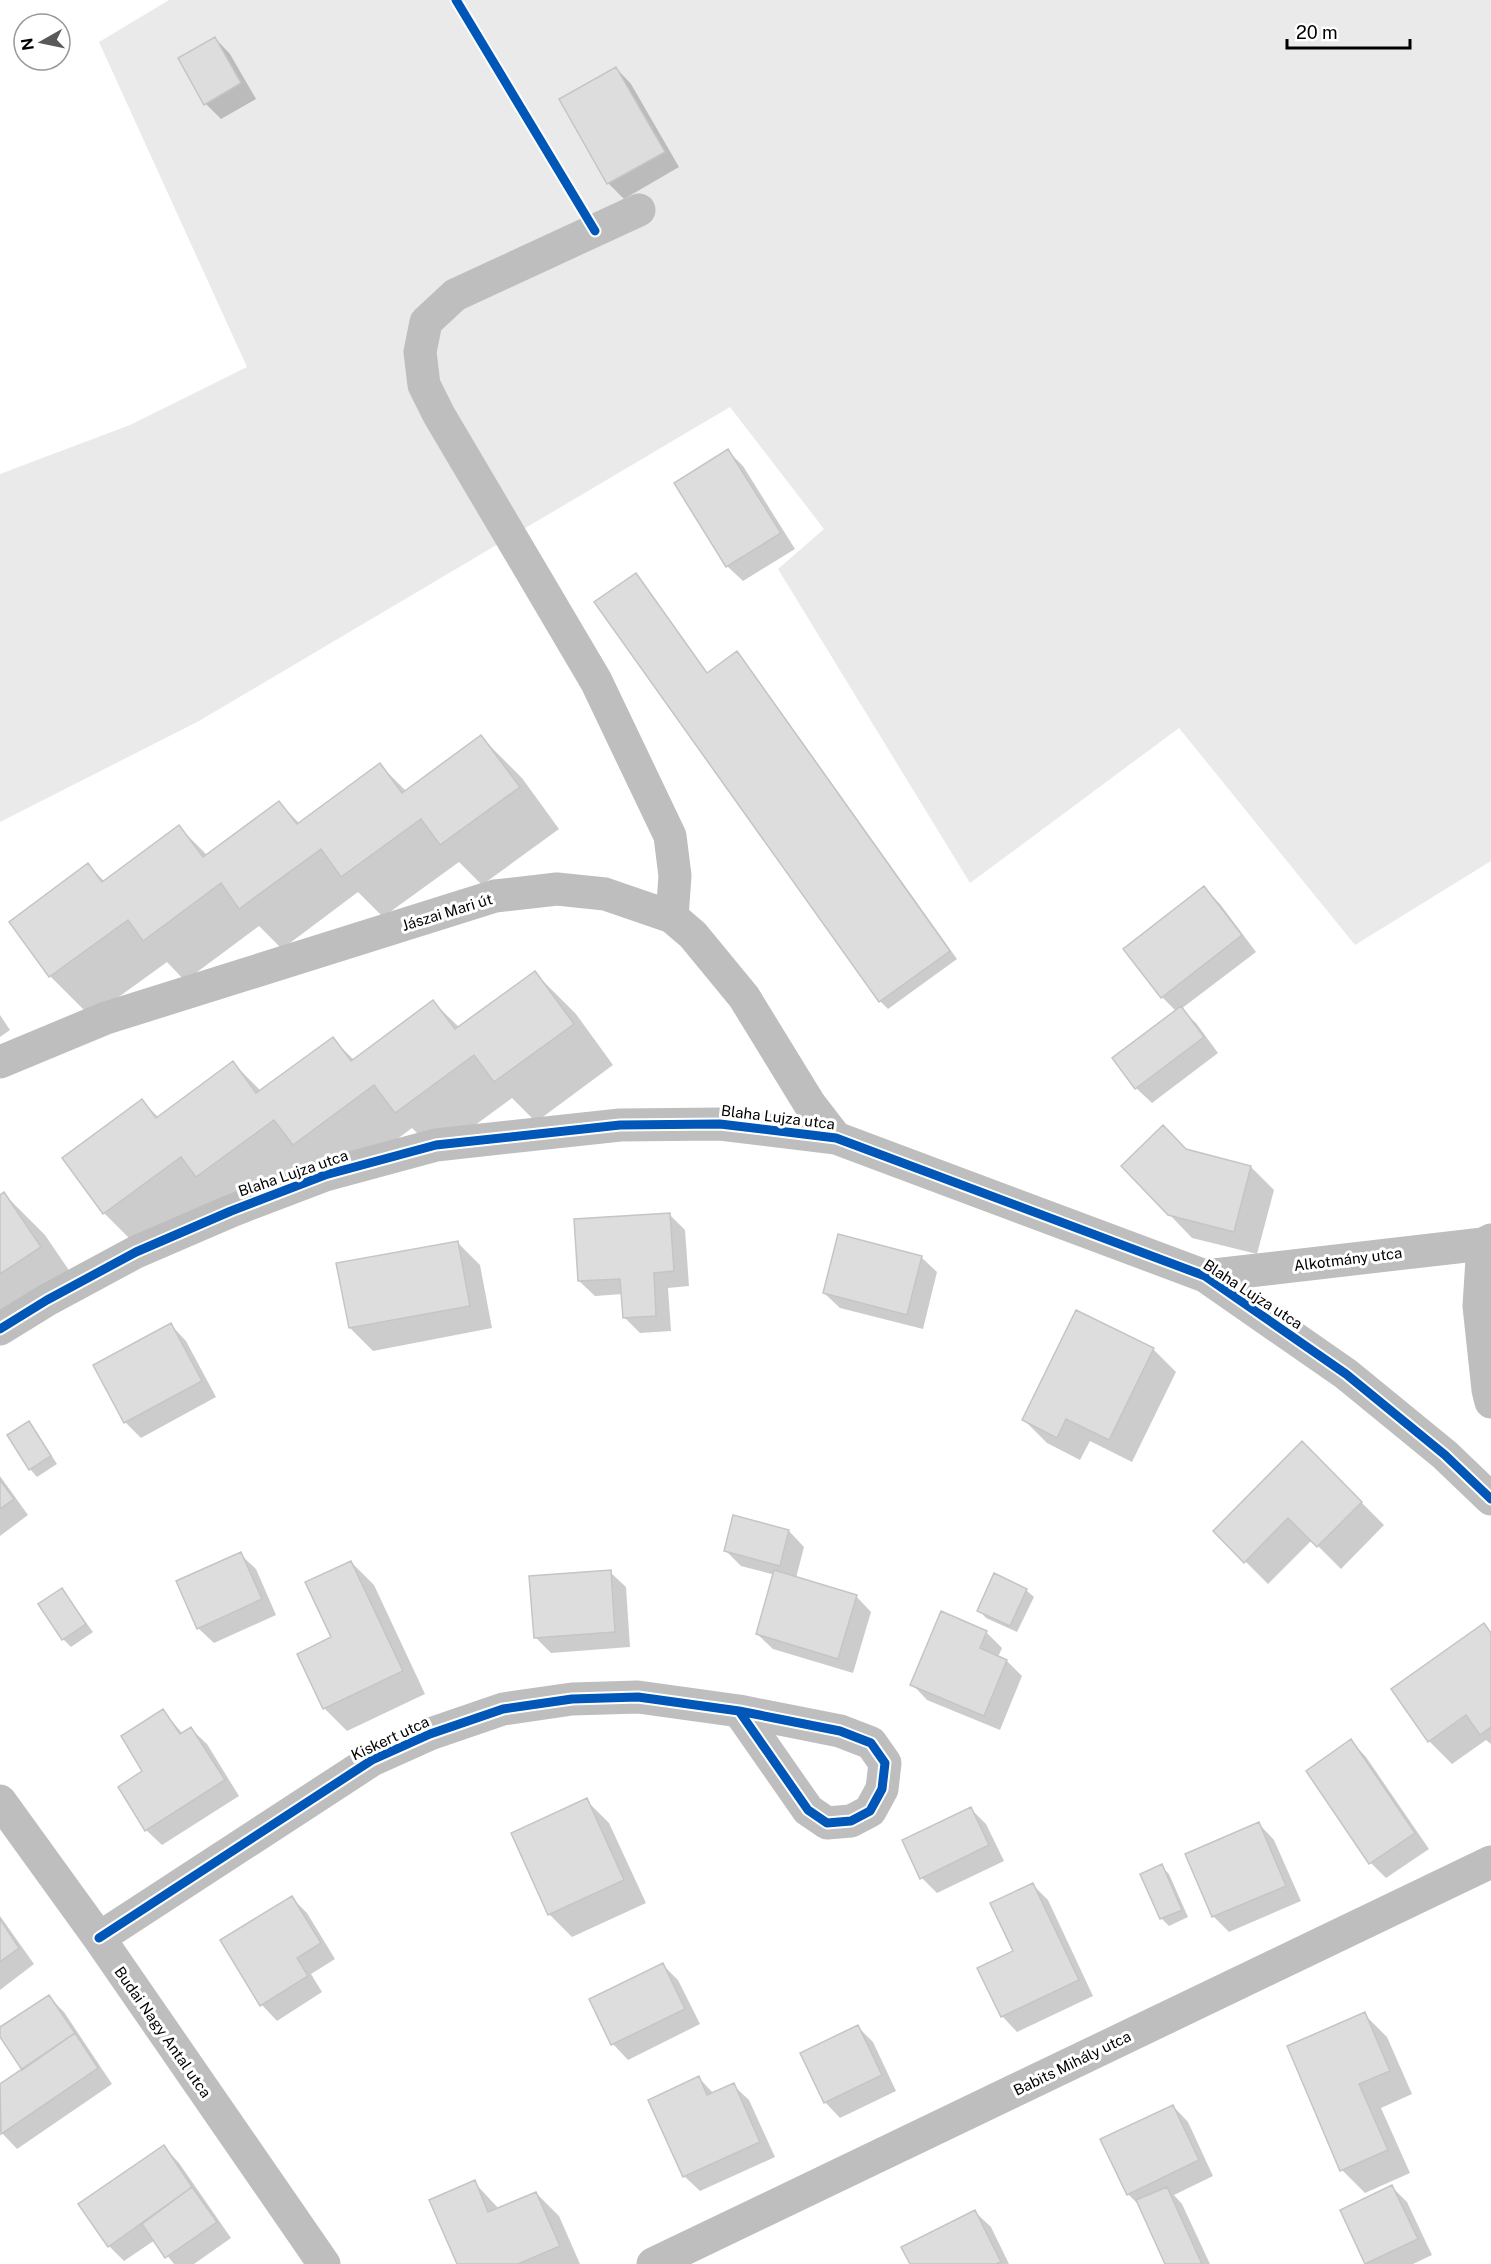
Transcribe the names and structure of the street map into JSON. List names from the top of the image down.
{
  "streets": {
    "street": [
      "Jászai Mari út",
      "Blaha Lujza utca",
      "Alkotmány utca",
      "Kiskert utca",
      "Budai Nagy Antal utca",
      "Babits Mihály utca"
    ]
  },
  "crossings": [
    ["Jászai Mari út", "Blaha Lujza utca"],
    ["Blaha Lujza utca", "Alkotmány utca"],
    ["Kiskert utca", "Budai Nagy Antal utca"]
  ],
  "scale_bar": "20 m",
  "north": "left"
}
